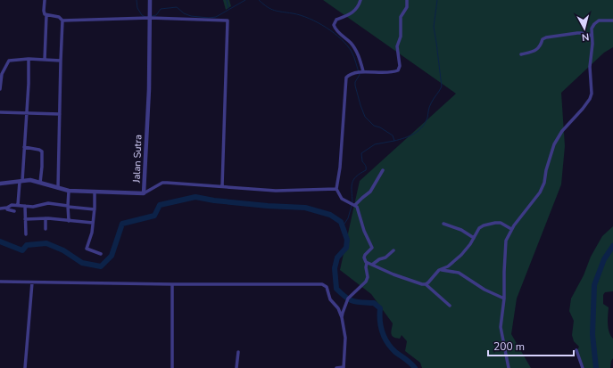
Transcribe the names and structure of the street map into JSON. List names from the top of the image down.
{
  "streets": {
    "street": ["Jalan Sutra"]
  },
  "scale_bar": "200 m",
  "north": "bottom"
}
